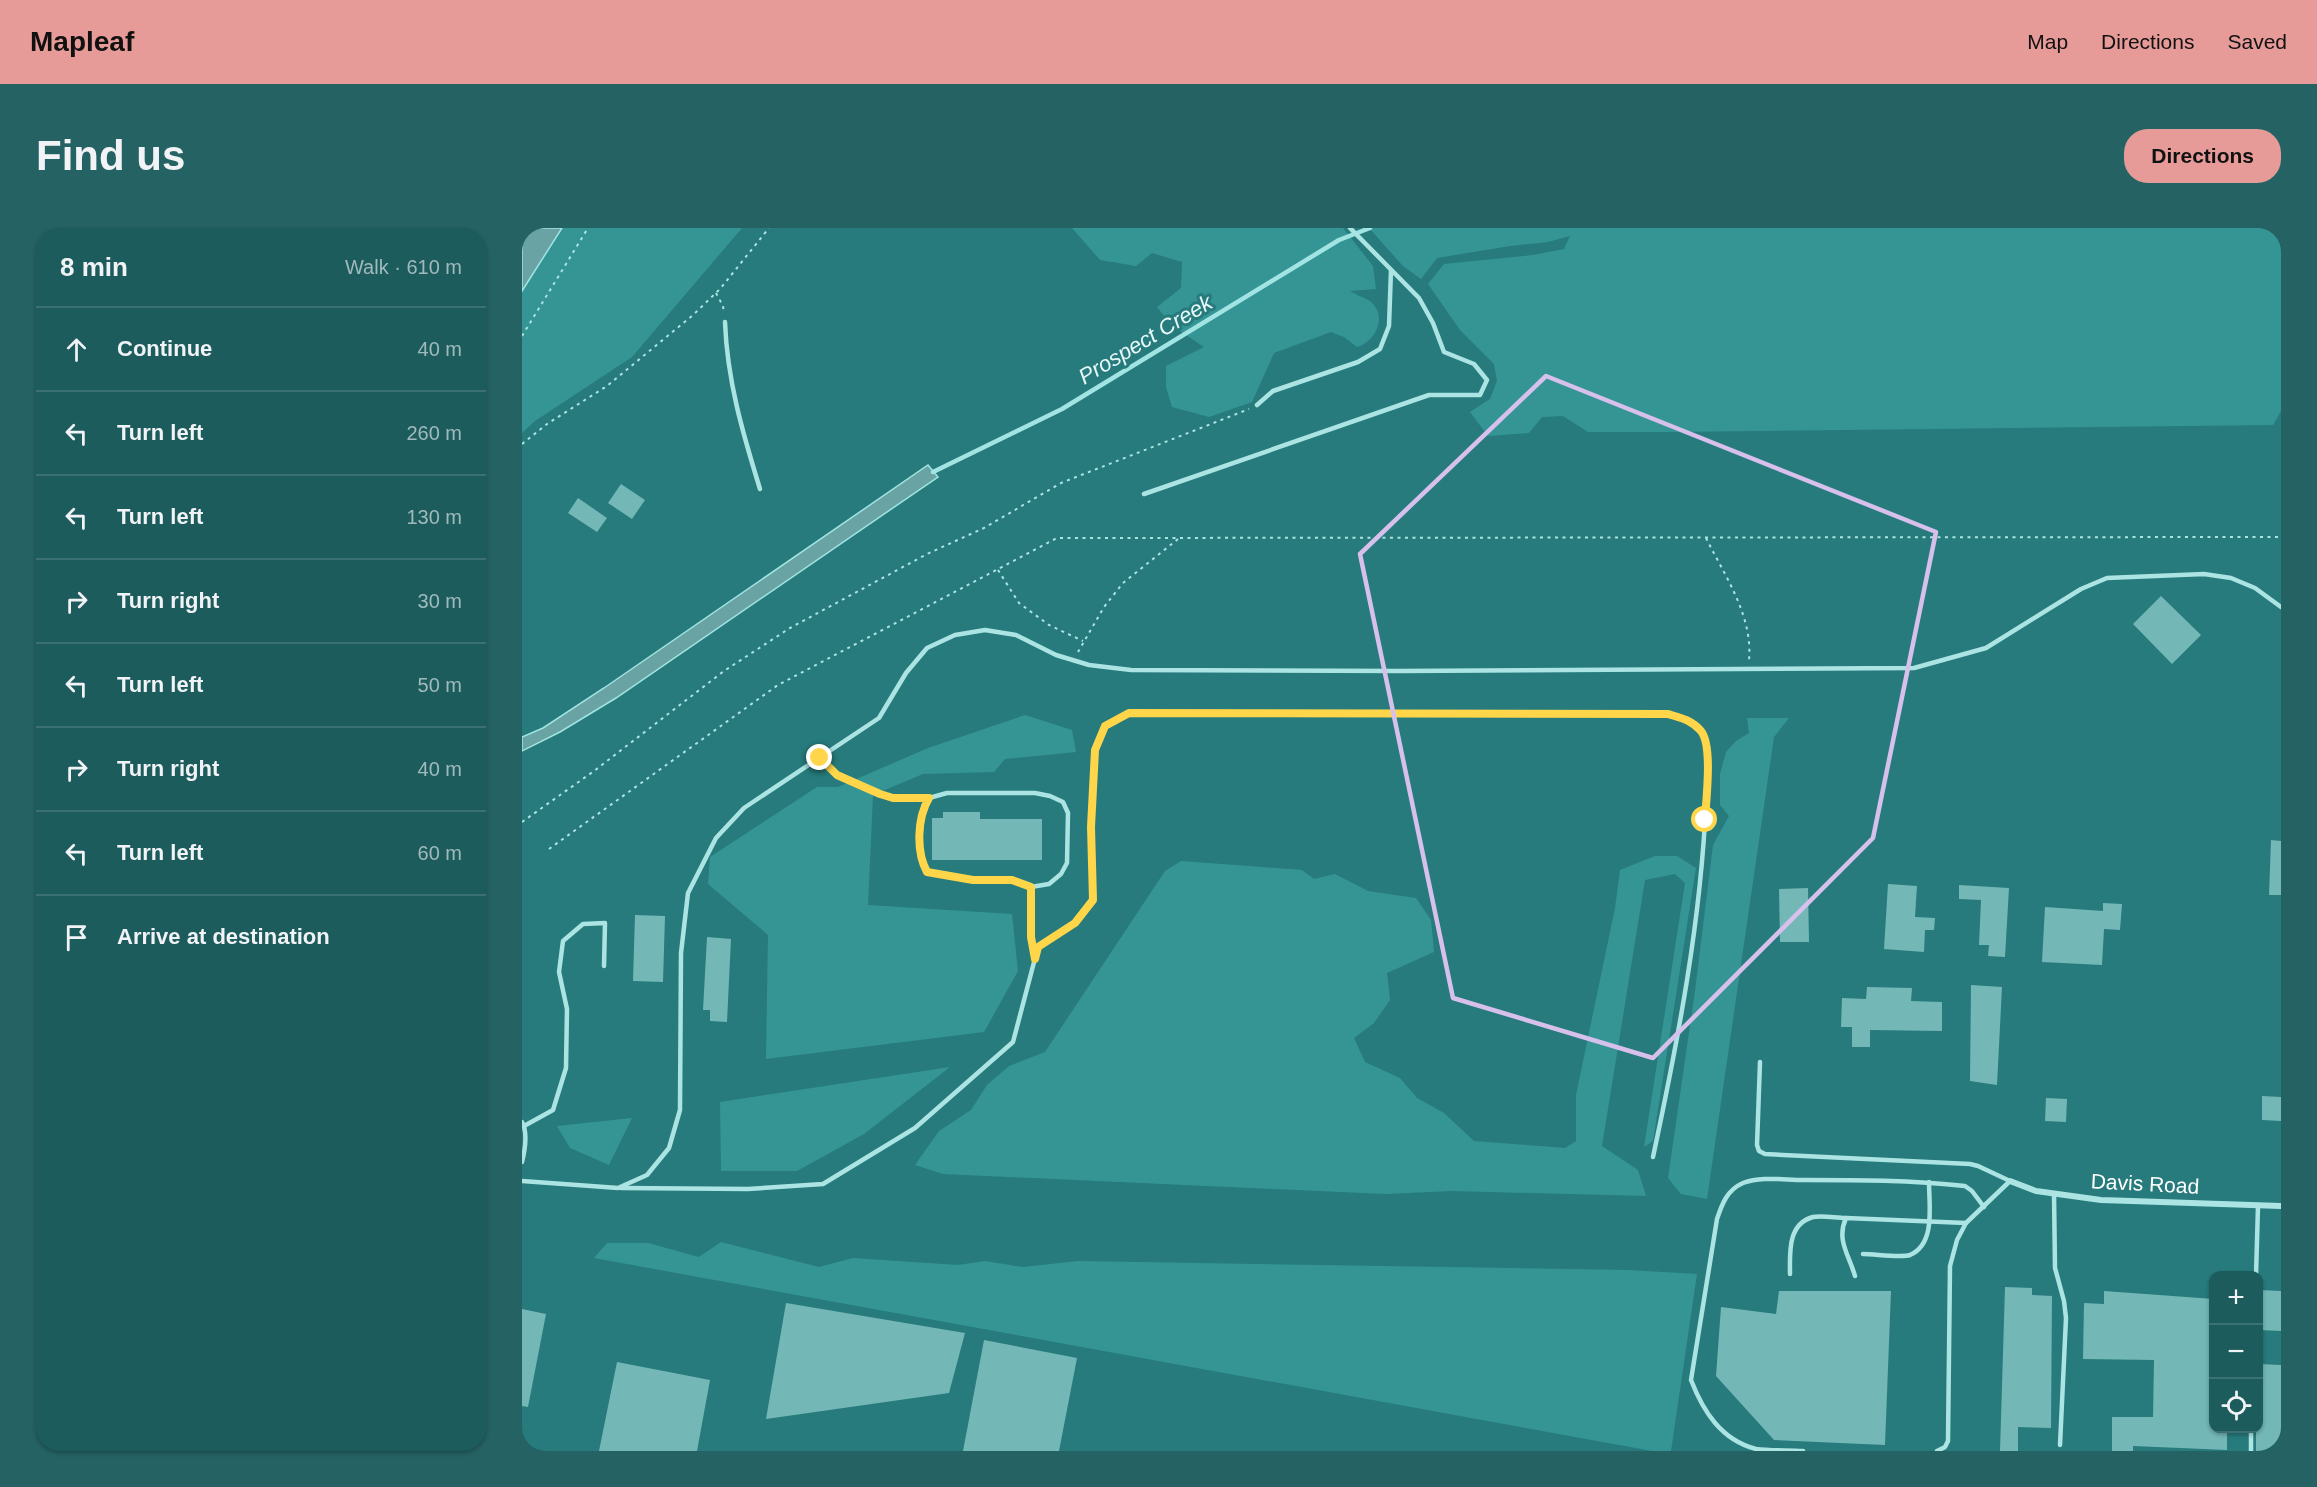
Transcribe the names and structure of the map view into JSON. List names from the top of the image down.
{
  "streets": {
    "street": ["Davis Road"]
  },
  "water": ["Prospect Creek"],
  "page": {
    "header": "Mapleaf",
    "nav": ["Map", "Directions", "Saved"],
    "buttons": "Directions",
    "title": "Find us",
    "heading": ["8 min", "Walk · 610 m"],
    "list": [
      ["Continue", "40 m"],
      ["Turn left", "260 m"],
      ["Turn left", "130 m"],
      ["Turn right", "30 m"],
      ["Turn left", "50 m"],
      ["Turn right", "40 m"],
      ["Turn left", "60 m"],
      "Arrive at destination"
    ],
    "map_buttons": ["+", "−"]
  }
}
